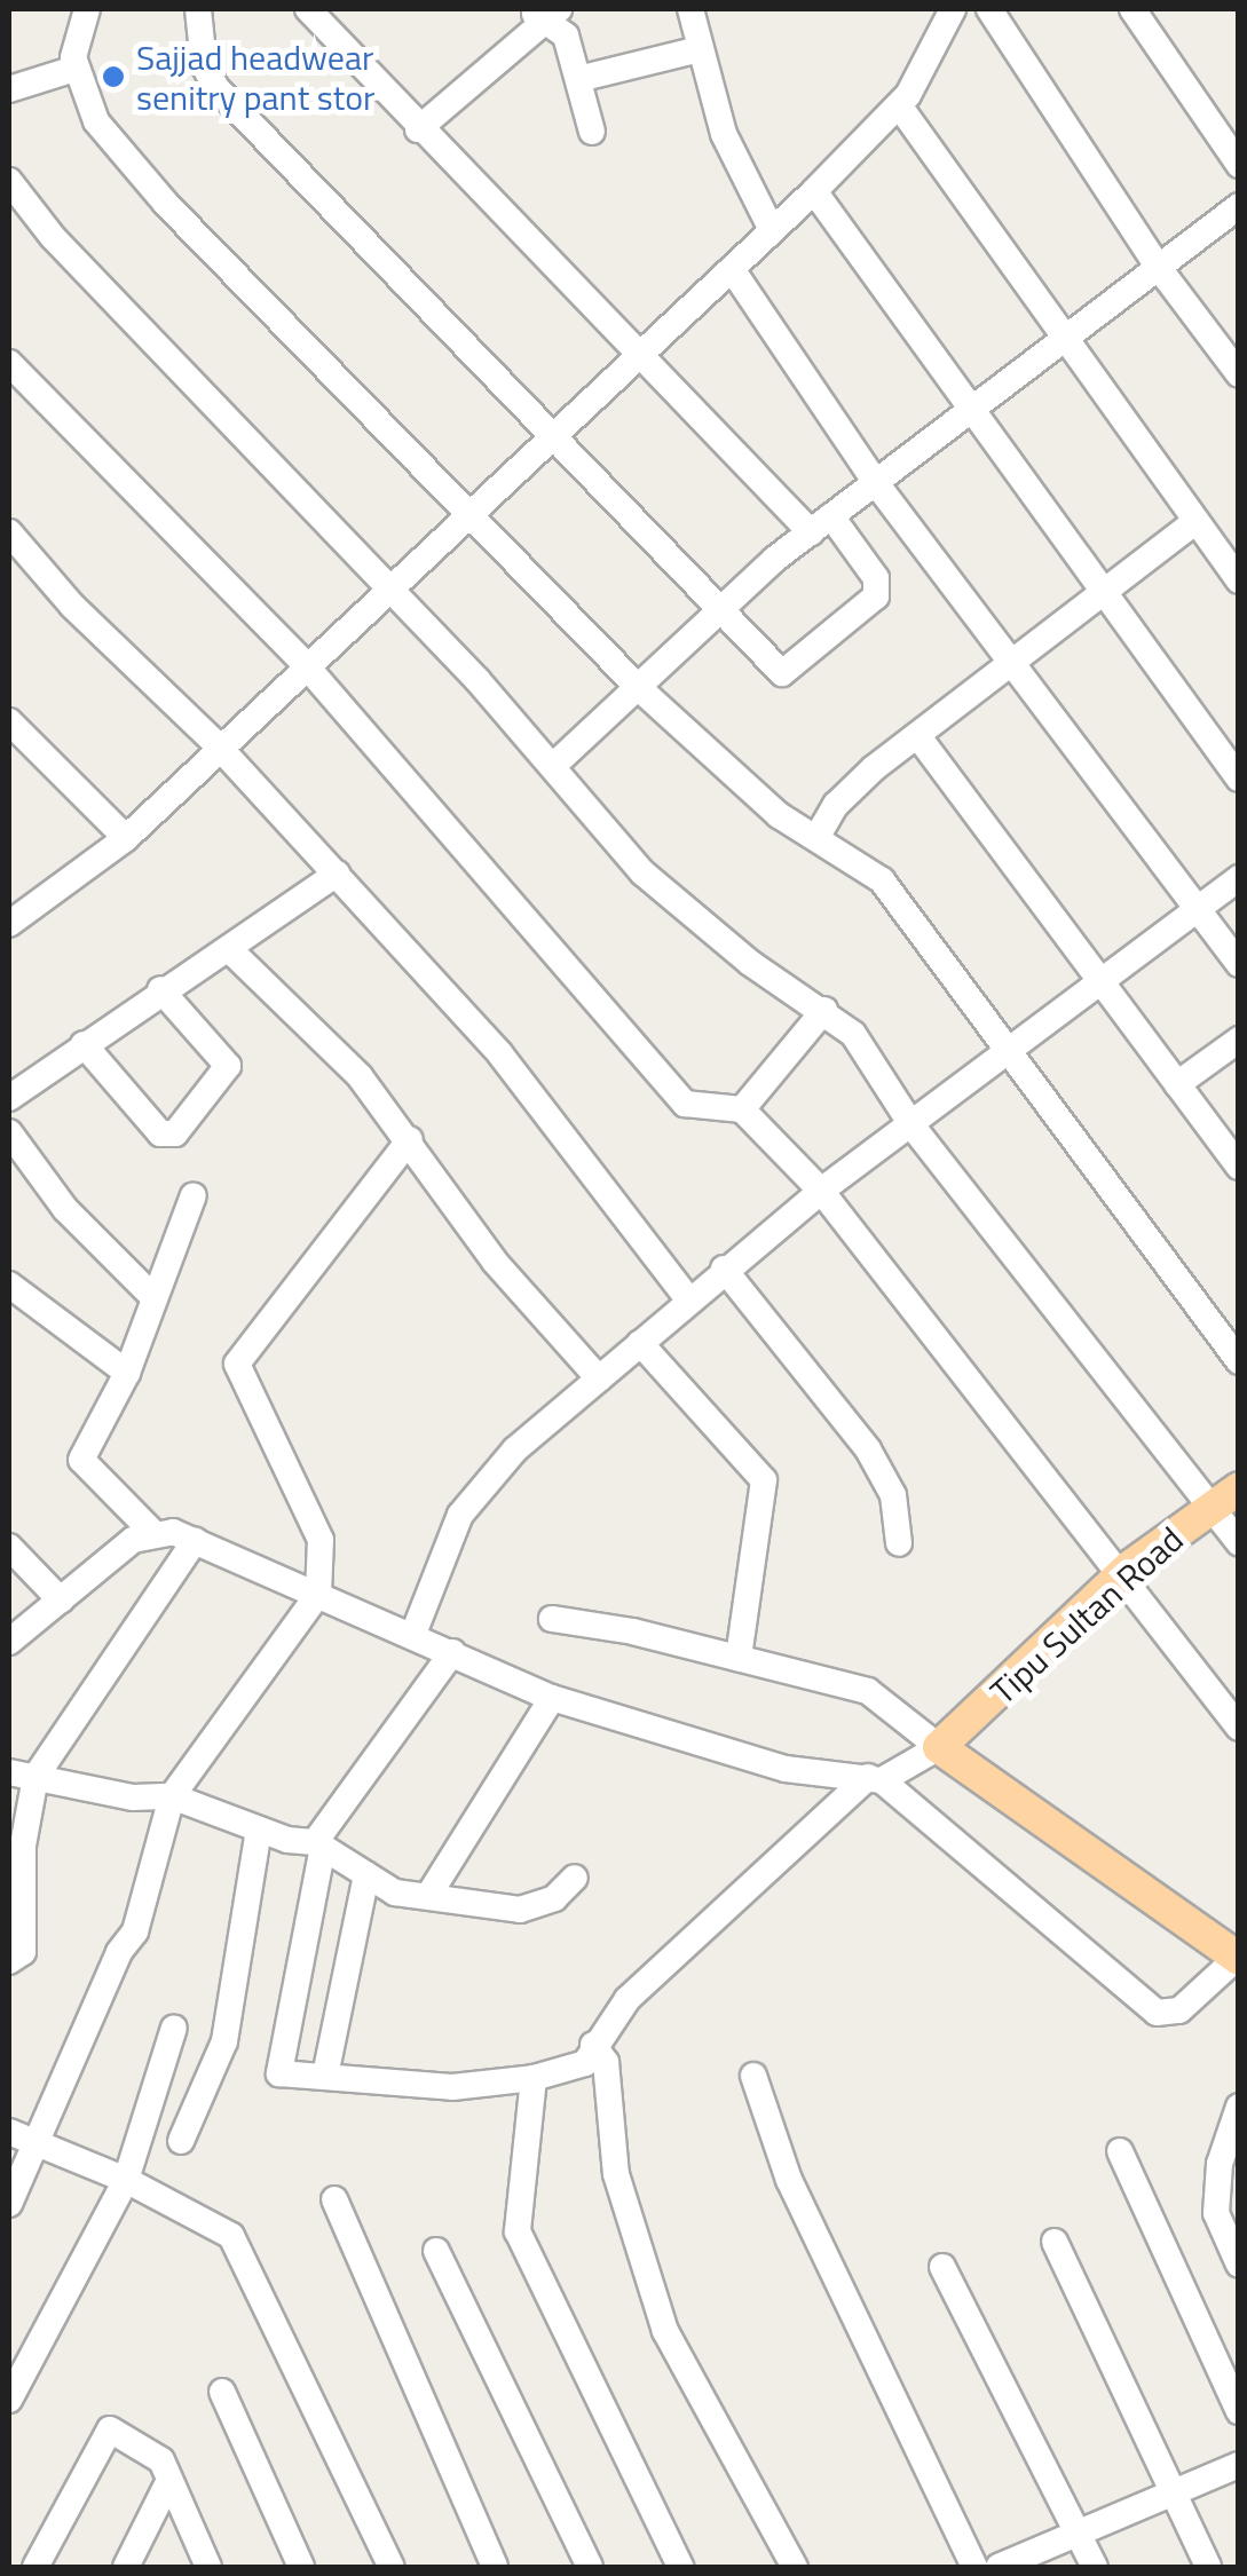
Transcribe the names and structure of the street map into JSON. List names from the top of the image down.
{
  "streets": {
    "main road": ["Tipu Sultan Road"]
  },
  "places": ["Sajjad headwear senitry pant stor"]
}
